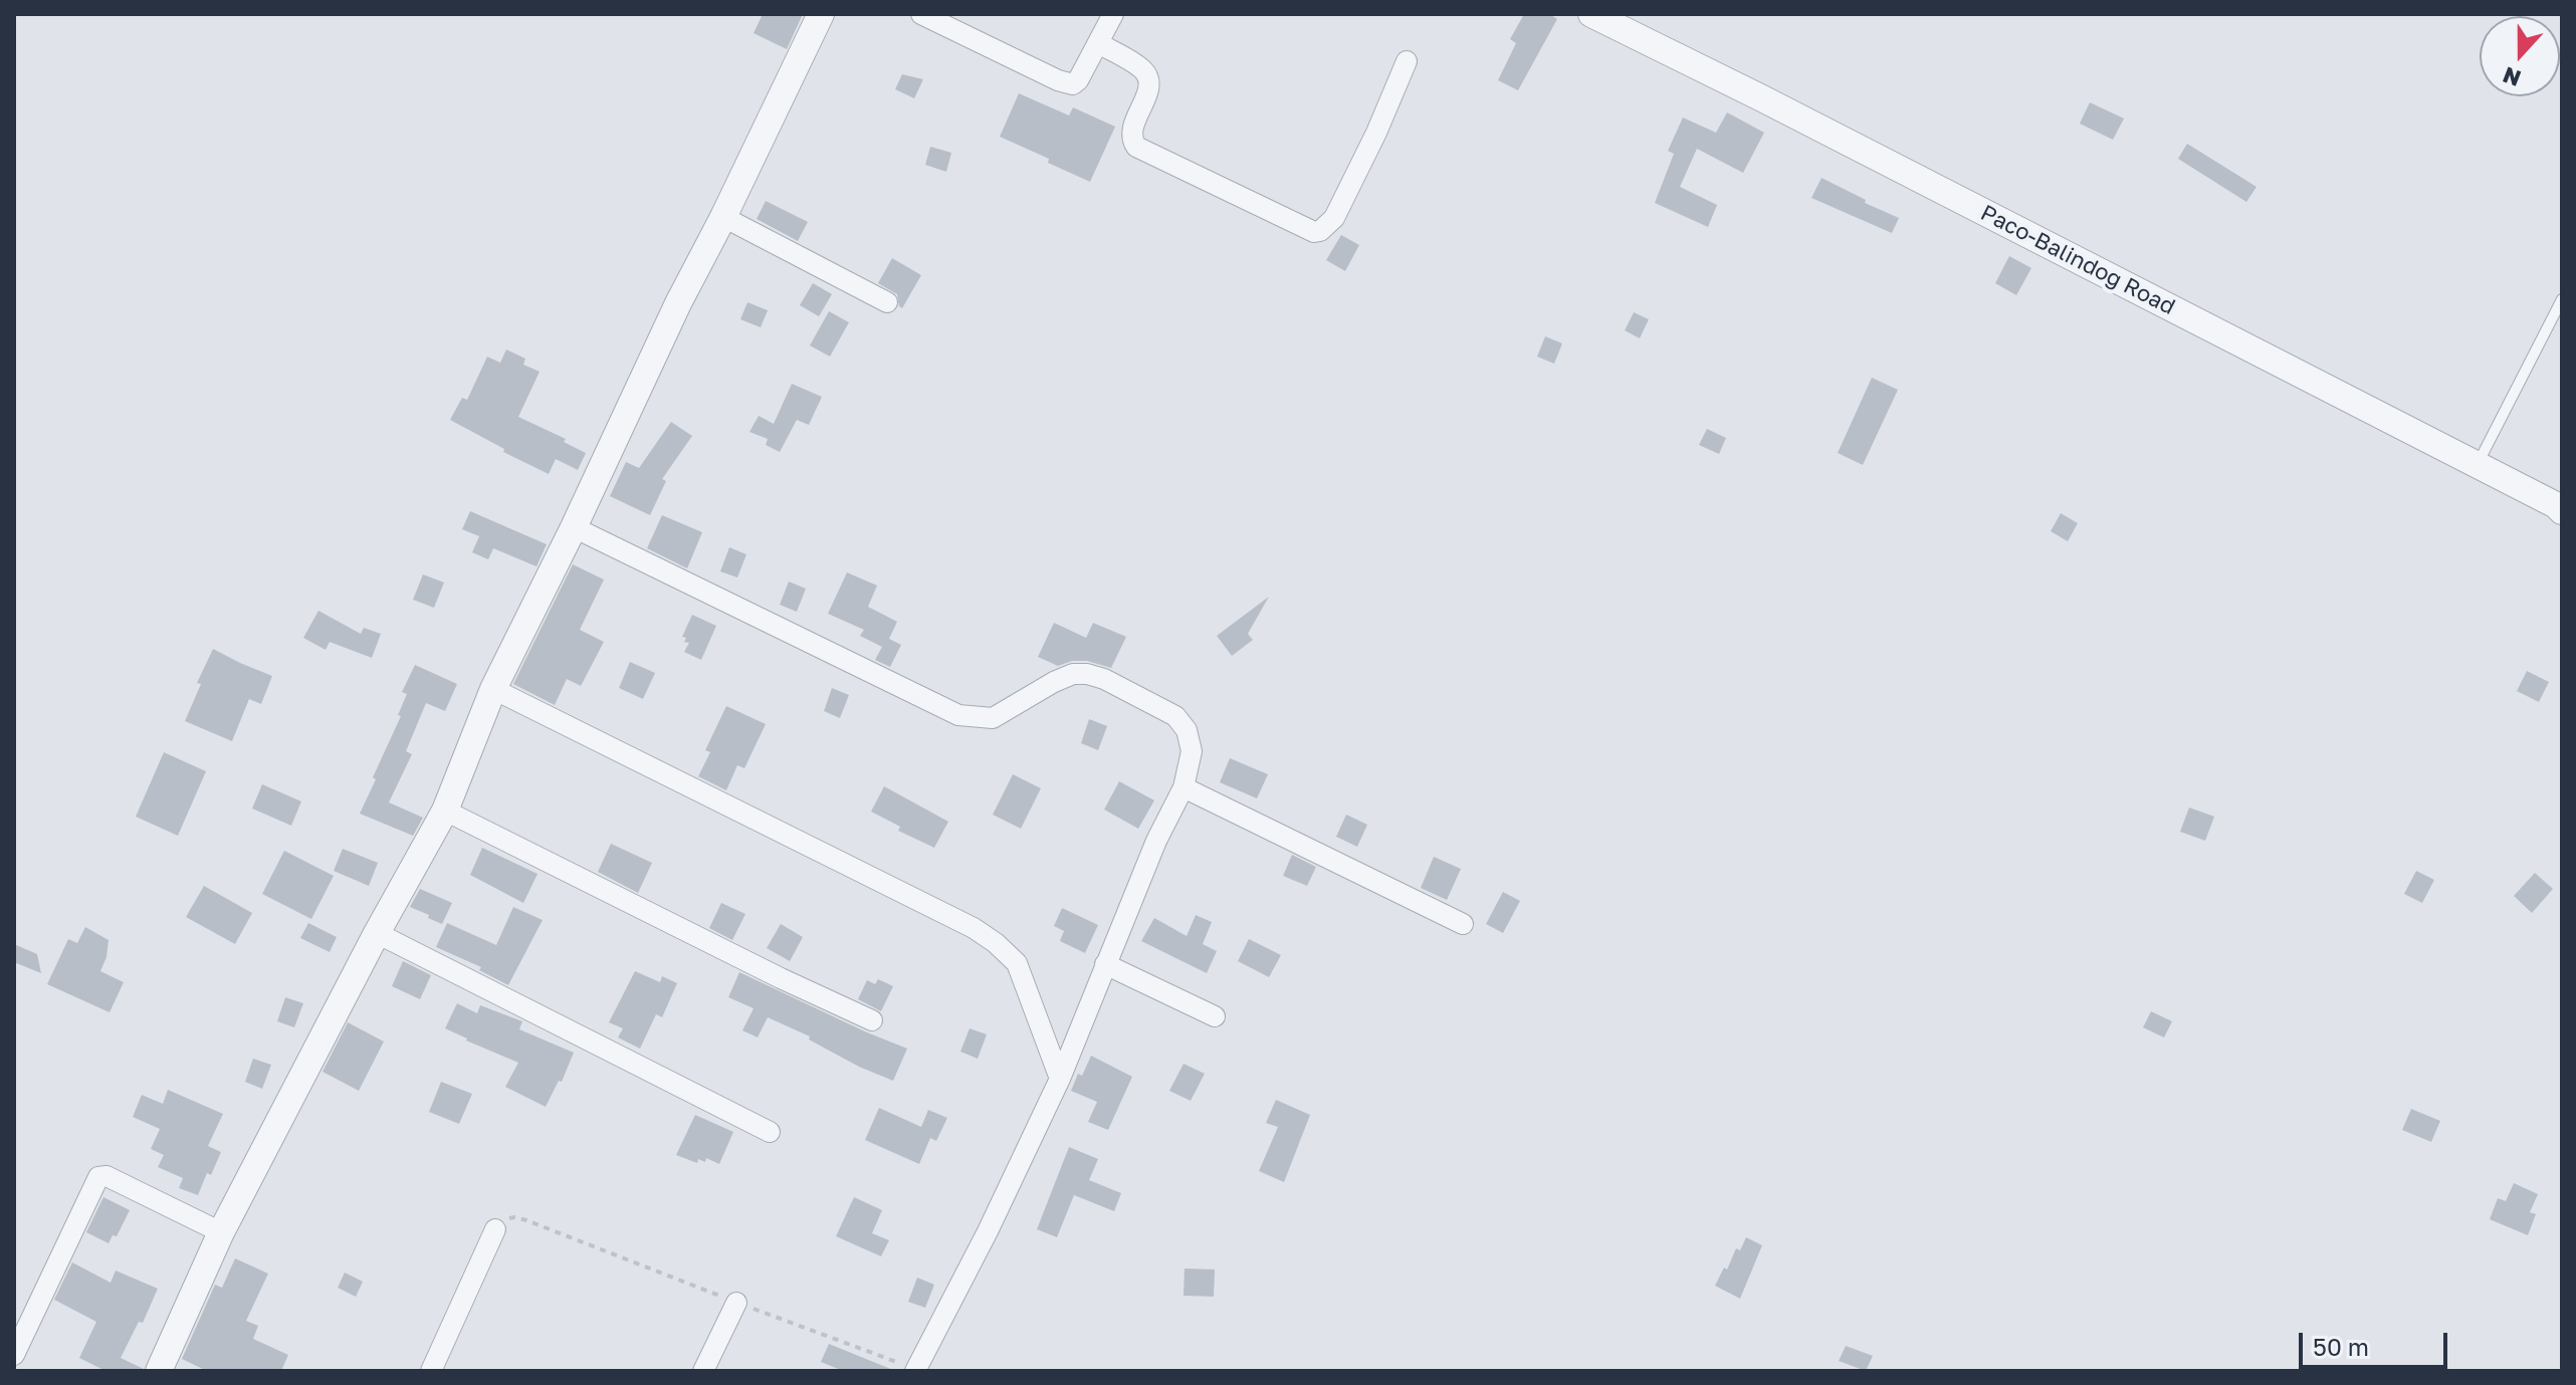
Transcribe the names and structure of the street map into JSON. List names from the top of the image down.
{
  "streets": {
    "street": ["Paco-Balindog Road"]
  },
  "scale_bar": "50 m",
  "north": "bottom"
}
